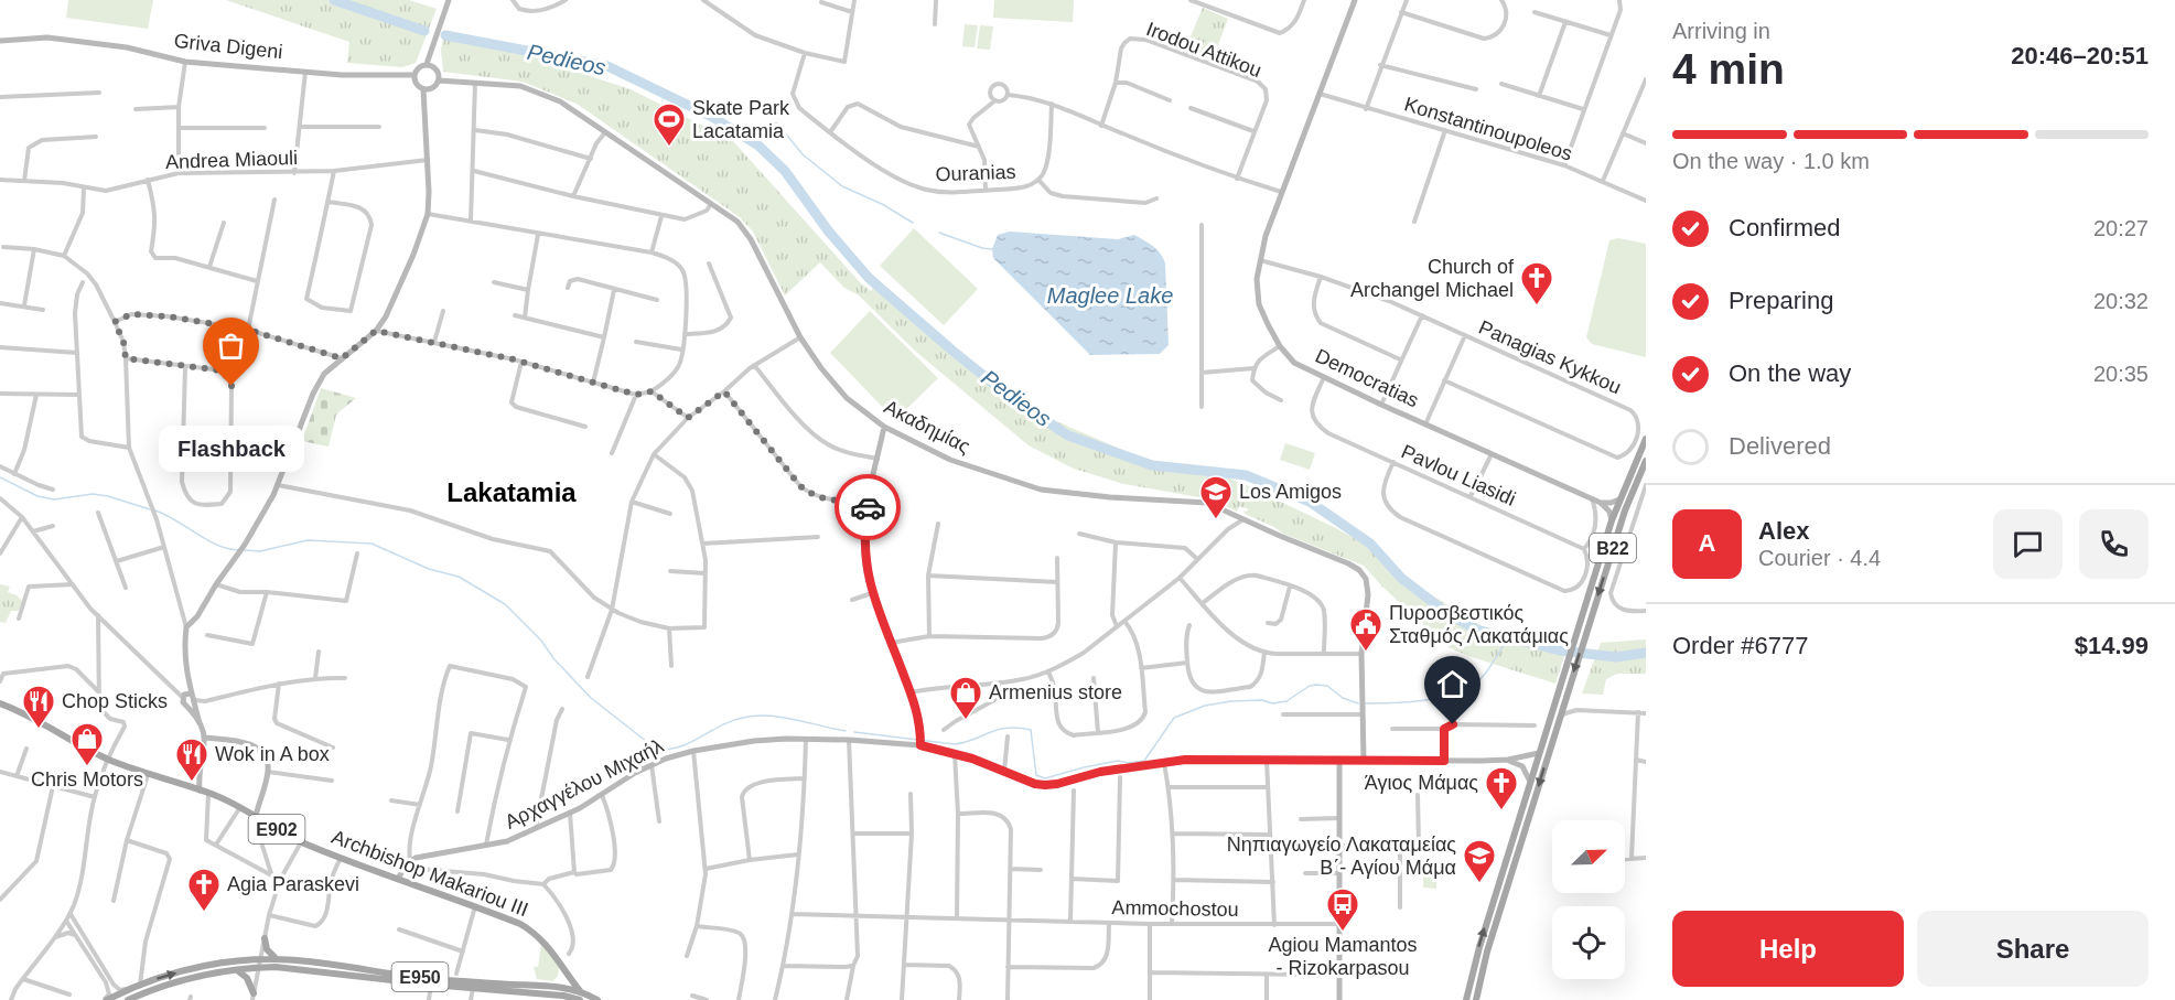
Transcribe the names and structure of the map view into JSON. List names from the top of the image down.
{
  "streets": {
    "main road": [
      "B22",
      "E902",
      "Archbishop Makariou III",
      "E950"
    ],
    "street": [
      "Griva Digeni",
      "Irodou Attikou",
      "Konstantinoupoleos",
      "Andrea Miaouli",
      "Ouranias",
      "Panagias Kykkou",
      "Democratias",
      "Ακαδημίας",
      "Pavlou Liasidi",
      "Αρχαγγέλου Μιχαήλ",
      "Ammochostou"
    ]
  },
  "crossings": [
    ["Griva Digeni", "Ακαδημίας"],
    ["Konstantinoupoleos", "Democratias"],
    ["Panagias Kykkou", "Democratias"],
    ["Democratias", "Pavlou Liasidi"],
    ["Ακαδημίας", "Αρχαγγέλου Μιχαήλ"],
    ["B22", "Αρχαγγέλου Μιχαήλ"],
    ["E902", "Archbishop Makariou III"]
  ],
  "districts": ["Lakatamia"],
  "water": ["Pedieos", "Maglee Lake"],
  "places": {
    "sports": ["Skate Park Lacatamia"],
    "church": ["Church of Archangel Michael", "Άγιος Μάμας", "Agia Paraskevi"],
    "other": ["Flashback"],
    "school or university": ["Los Amigos", "Νηπιαγωγείο Λακαταμείας Β΄- Αγίου Μάμα"],
    "public building": ["Πυροσβεστικός Σταθμός Λακατάμιας"],
    "shop": ["Armenius store", "Chris Motors"],
    "restaurant": ["Chop Sticks", "Wok in A box"],
    "bus stop": ["Agiou Mamantos - Rizokarpasou"]
  },
  "north": "top right",
  "page": {
    "heading": ["4 min", "Arriving in", "20:46–20:51"],
    "panel": [
      "Alex",
      "Courier · 4.4",
      "Order #6777",
      "$14.99"
    ],
    "bar": "On the way · 1.0 km",
    "list": [
      ["Confirmed", "20:27"],
      ["Preparing", "20:32"],
      ["On the way", "20:35"],
      "Delivered"
    ],
    "bubble": "Flashback",
    "round": "A",
    "buttons": ["Help", "Share"]
  }
}
